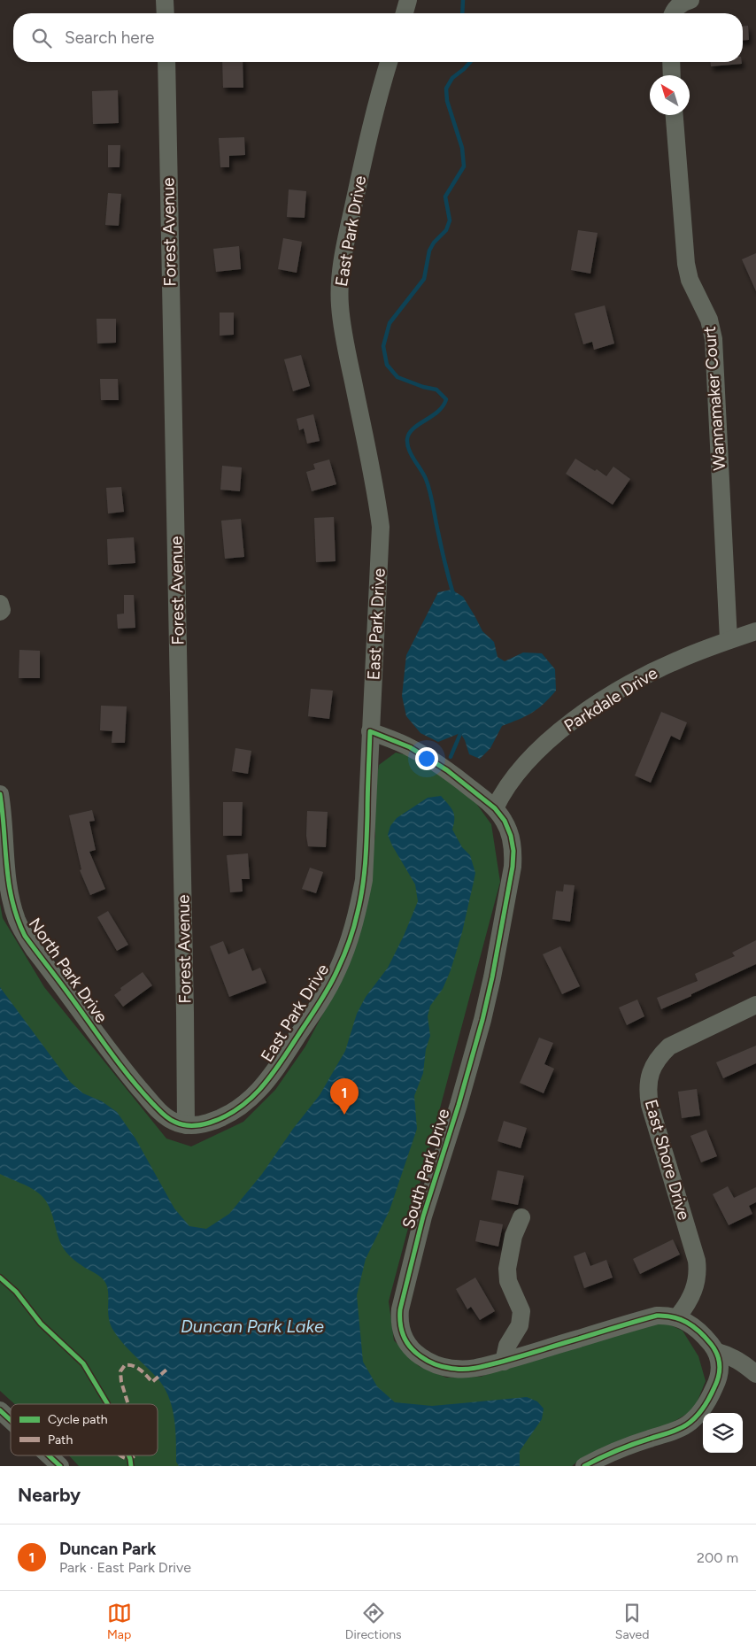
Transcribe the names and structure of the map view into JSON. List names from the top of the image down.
{
  "streets": {
    "street": [
      "East Park Drive",
      "Forest Avenue",
      "Wannamaker Court",
      "Parkdale Drive",
      "North Park Drive",
      "East Shore Drive",
      "South Park Drive"
    ]
  },
  "crossings": [
    ["East Park Drive", "Forest Avenue"],
    ["East Park Drive", "North Park Drive"],
    ["East Park Drive", "South Park Drive"],
    ["Forest Avenue", "North Park Drive"],
    ["Wannamaker Court", "Parkdale Drive"],
    ["Parkdale Drive", "South Park Drive"],
    ["East Shore Drive", "South Park Drive"]
  ],
  "water": ["Duncan Park Lake"],
  "legend": ["Cycle path", "Path"],
  "north": "top left",
  "page": {
    "search": "Search here",
    "pins": "1",
    "heading": "Nearby",
    "list": [
      {
        "mark": "1",
        "name": "Duncan Park",
        "note": "Park · East Park Drive",
        "value": "200 m"
      }
    ],
    "nav": ["Map", "Directions", "Saved"]
  }
}
